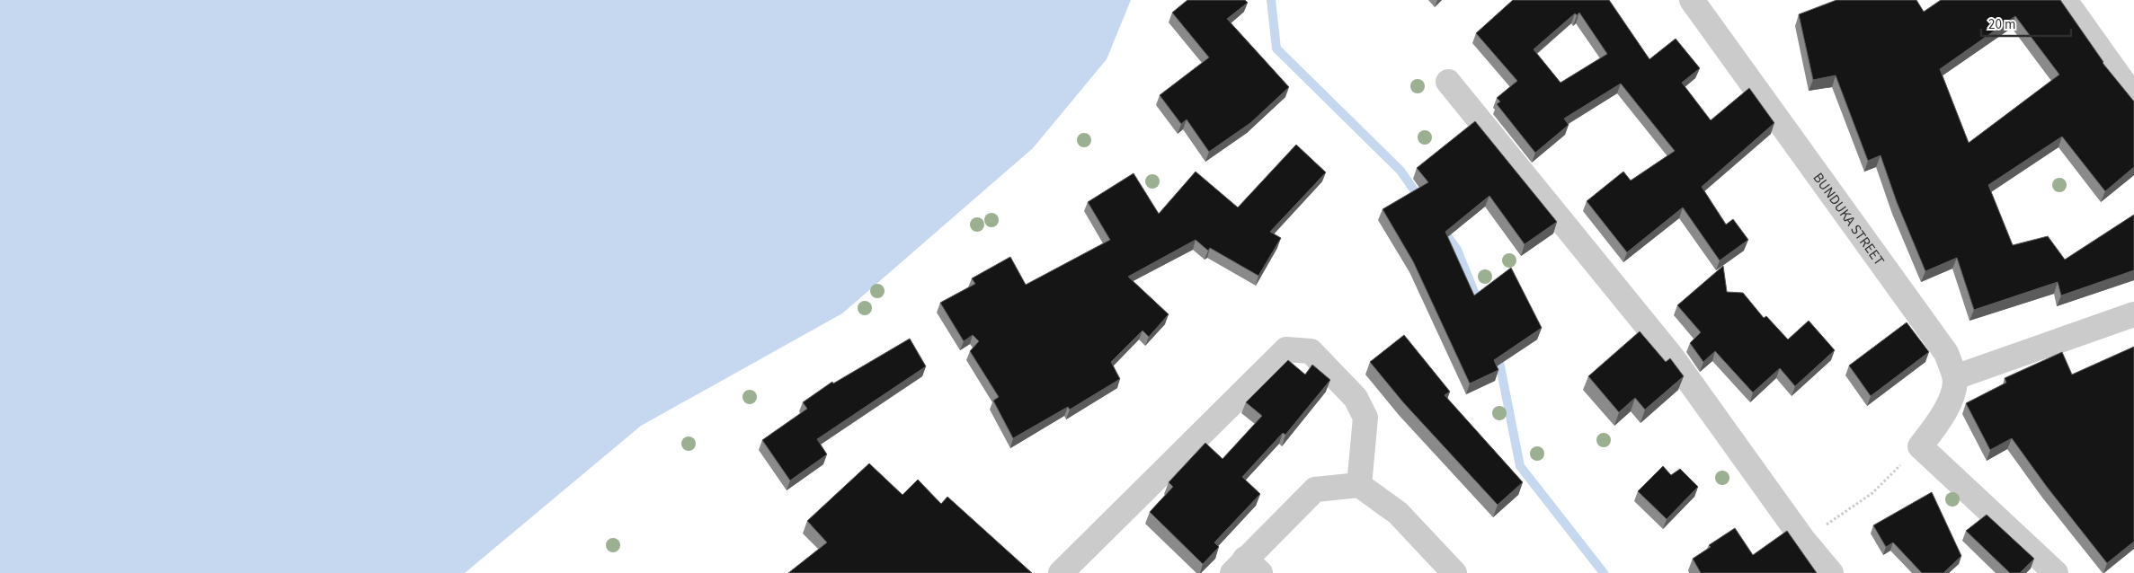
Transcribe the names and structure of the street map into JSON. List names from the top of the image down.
{
  "streets": {
    "street": ["BUNDUKA STREET"]
  },
  "scale_bar": "20 m"
}
